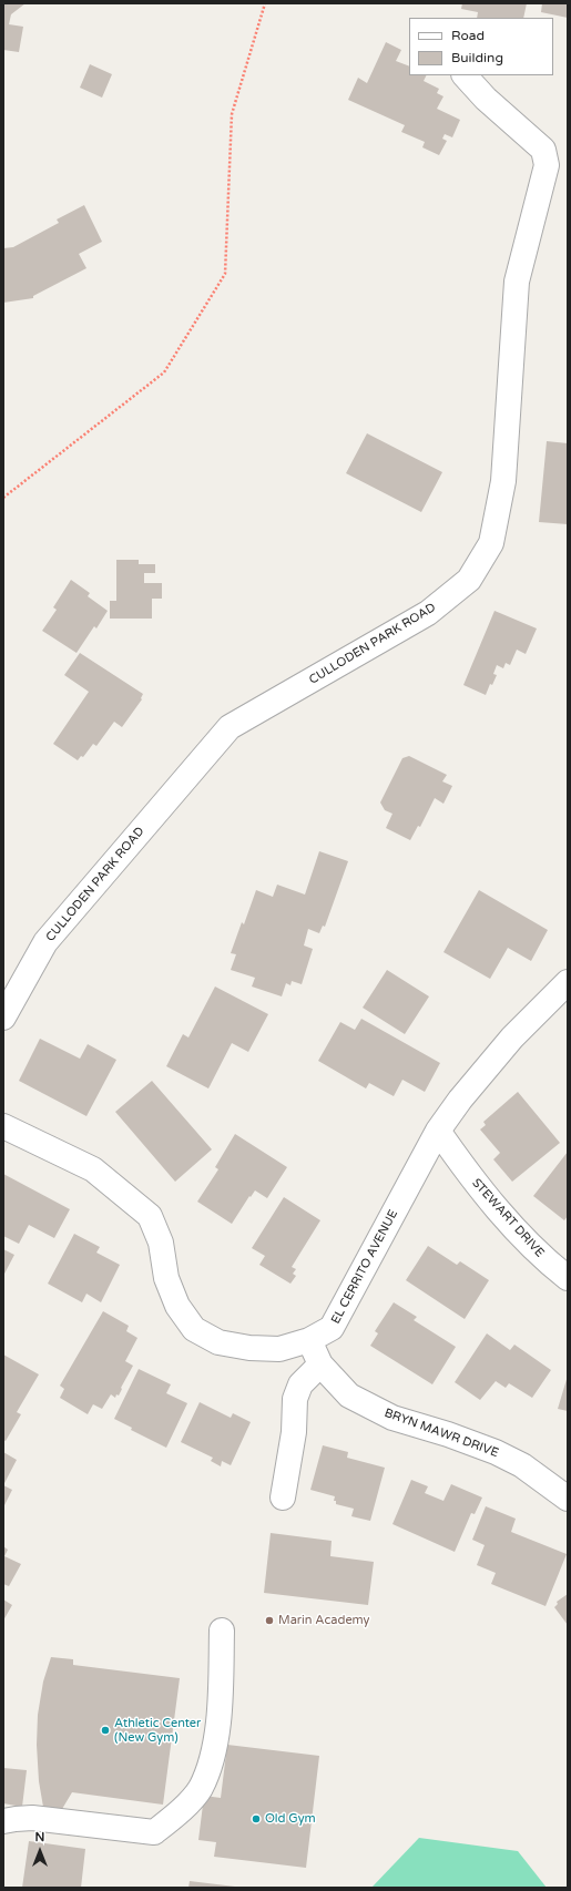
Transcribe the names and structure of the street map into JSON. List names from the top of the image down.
{
  "streets": {
    "street": [
      "CULLODEN PARK ROAD",
      "STEWART DRIVE",
      "EL CERRITO AVENUE",
      "BRYN MAWR DRIVE"
    ]
  },
  "crossings": [
    ["STEWART DRIVE", "EL CERRITO AVENUE"],
    ["EL CERRITO AVENUE", "BRYN MAWR DRIVE"]
  ],
  "places": ["Marin Academy", "Athletic Center (New Gym)", "Old Gym"],
  "legend": ["Road", "Building"],
  "north": "top"
}
